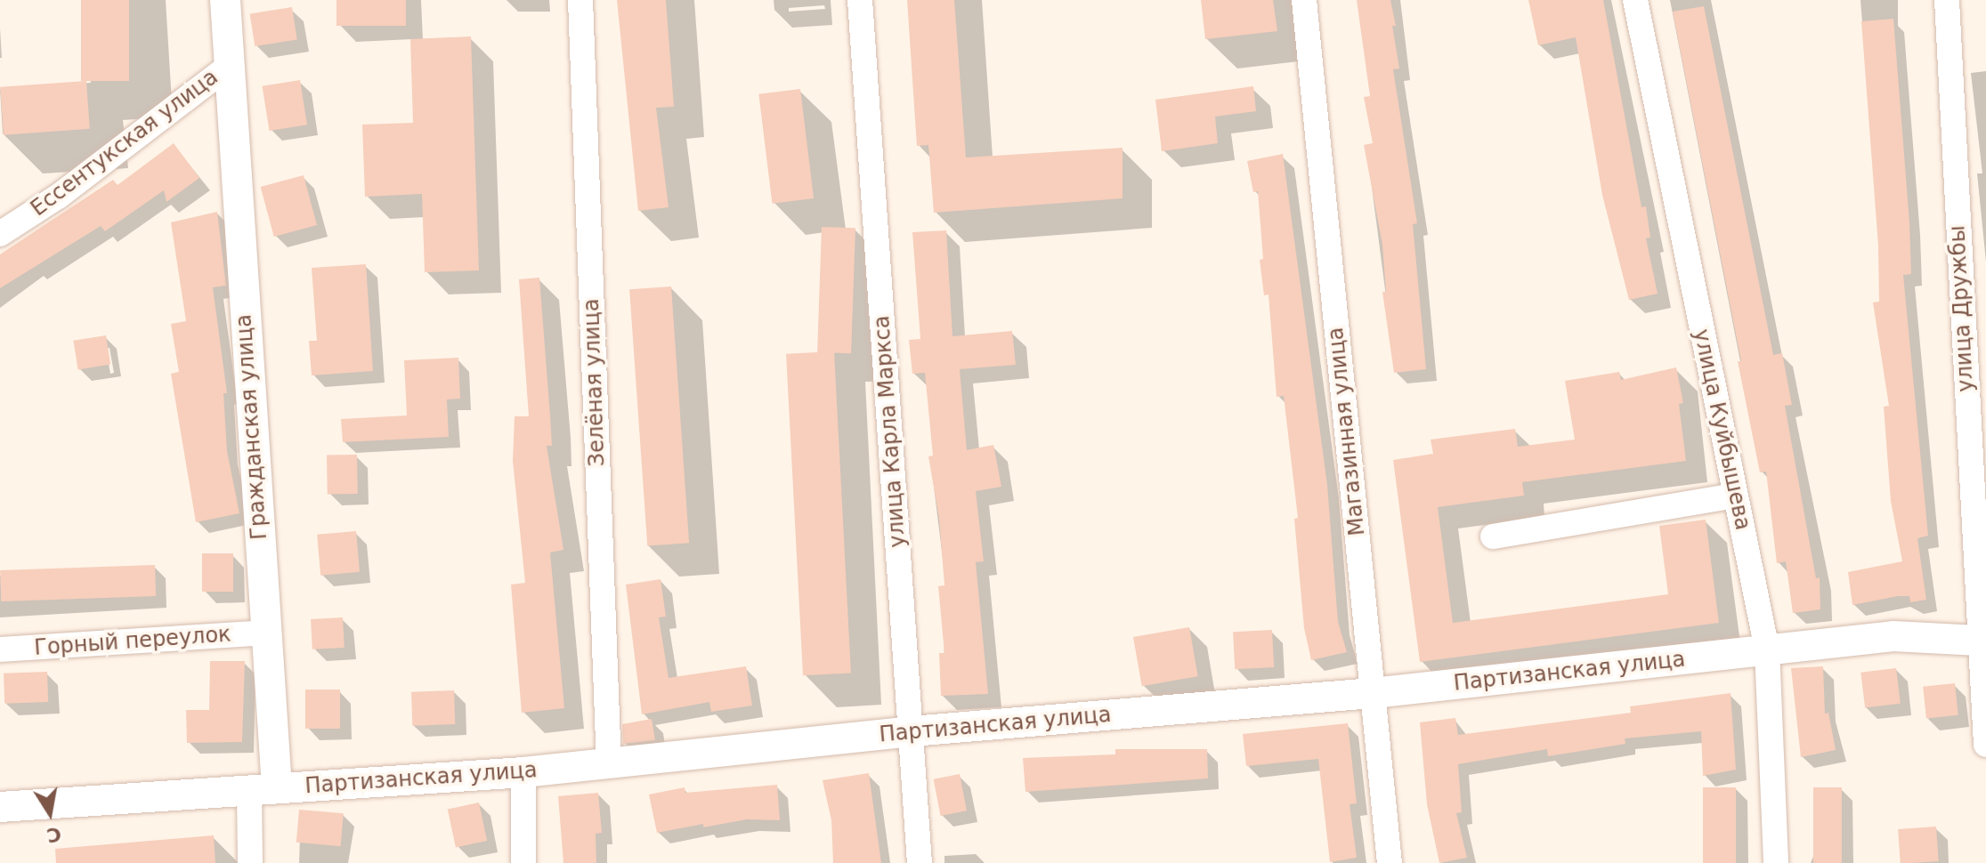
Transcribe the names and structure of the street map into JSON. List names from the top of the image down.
{
  "streets": {
    "street": [
      "Ессентукская улица",
      "улица Дружбы",
      "Зелёная улица",
      "Гражданская улица",
      "улица Куйбышева",
      "улица Карла Маркса",
      "Магазинная улица",
      "Горный переулок",
      "Партизанская улица"
    ]
  },
  "crossings": [
    ["Ессентукская улица", "Гражданская улица"],
    ["улица Дружбы", "Партизанская улица"],
    ["Зелёная улица", "Партизанская улица"],
    ["Гражданская улица", "Горный переулок"],
    ["Гражданская улица", "Партизанская улица"],
    ["улица Куйбышева", "Партизанская улица"],
    ["улица Карла Маркса", "Партизанская улица"],
    ["Магазинная улица", "Партизанская улица"]
  ],
  "north": "bottom"
}
